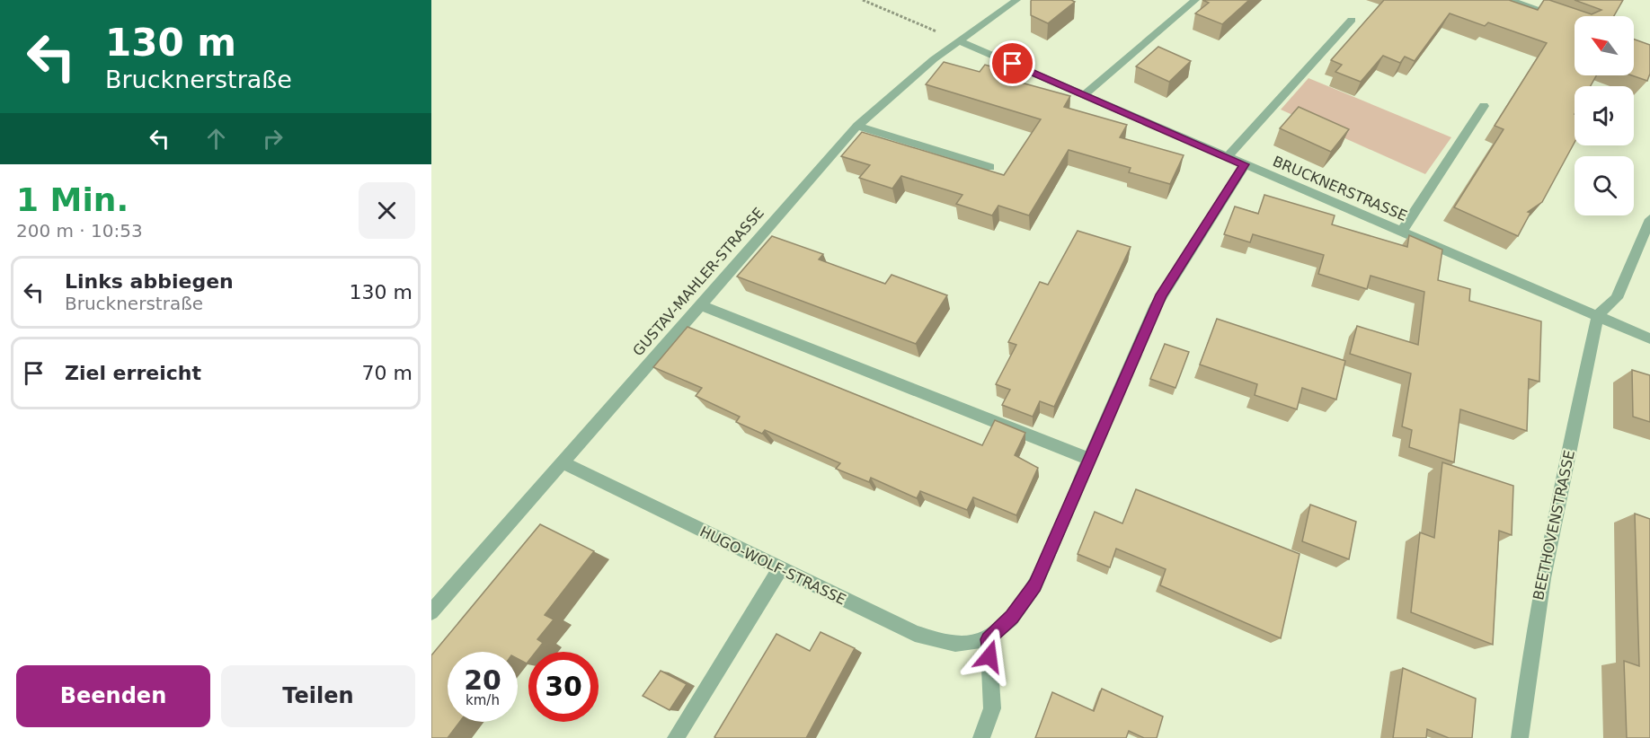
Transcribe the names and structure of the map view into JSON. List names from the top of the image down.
{
  "streets": {
    "street": [
      "BRUCKNERSTRASSE",
      "GUSTAV-MAHLER-STRASSE",
      "BEETHOVENSTRASSE",
      "HUGO-WOLF-STRASSE"
    ]
  },
  "crossings": [
    ["BRUCKNERSTRASSE", "GUSTAV-MAHLER-STRASSE"],
    ["BRUCKNERSTRASSE", "BEETHOVENSTRASSE"],
    ["GUSTAV-MAHLER-STRASSE", "HUGO-WOLF-STRASSE"]
  ],
  "north": "top left",
  "page": {
    "turn": ["130 m", "Brucknerstraße"],
    "heading": ["1 Min.", "200 m · 10:53"],
    "list": [
      {
        "name": "Links abbiegen",
        "note": "Brucknerstraße",
        "value": "130 m"
      },
      {
        "name": "Ziel erreicht",
        "value": "70 m"
      }
    ],
    "speed": "20 km/h",
    "limit": "30",
    "buttons": ["Beenden", "Teilen"]
  }
}
